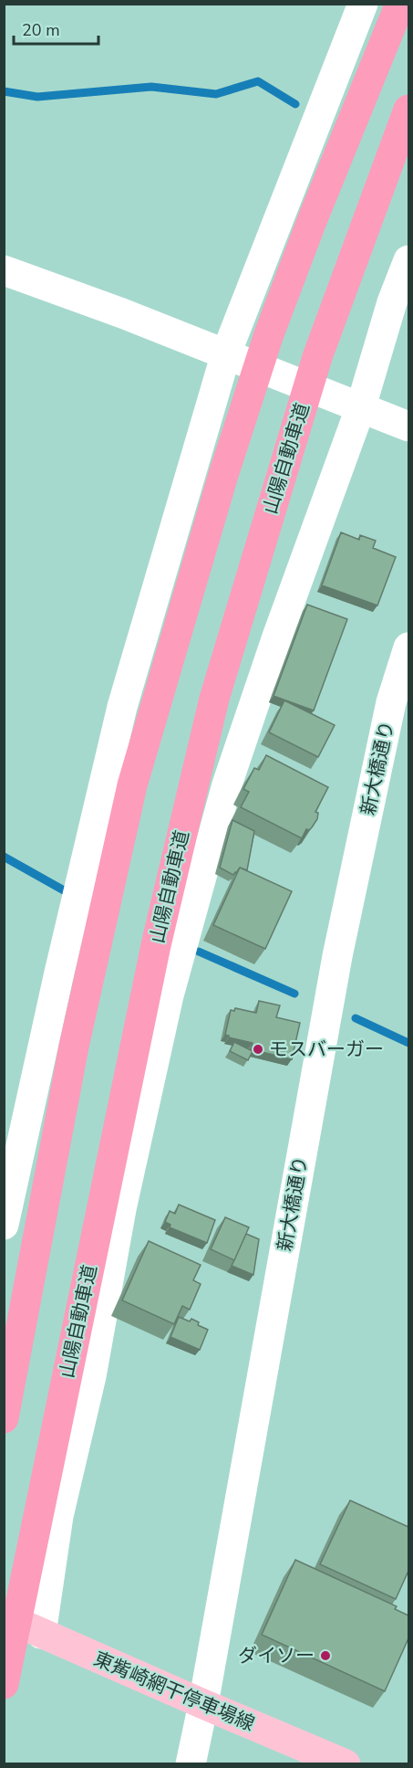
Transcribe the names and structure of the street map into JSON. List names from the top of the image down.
{
  "streets": {
    "highway": ["山陽自動車道"],
    "main road": ["東觜崎網干停車場線"],
    "street": ["新大橋通り"]
  },
  "crossings": [
    ["新大橋通り", "東觜崎網干停車場線"]
  ],
  "places": ["モスバーガー", "ダイソー"],
  "scale_bar": "20 m"
}
